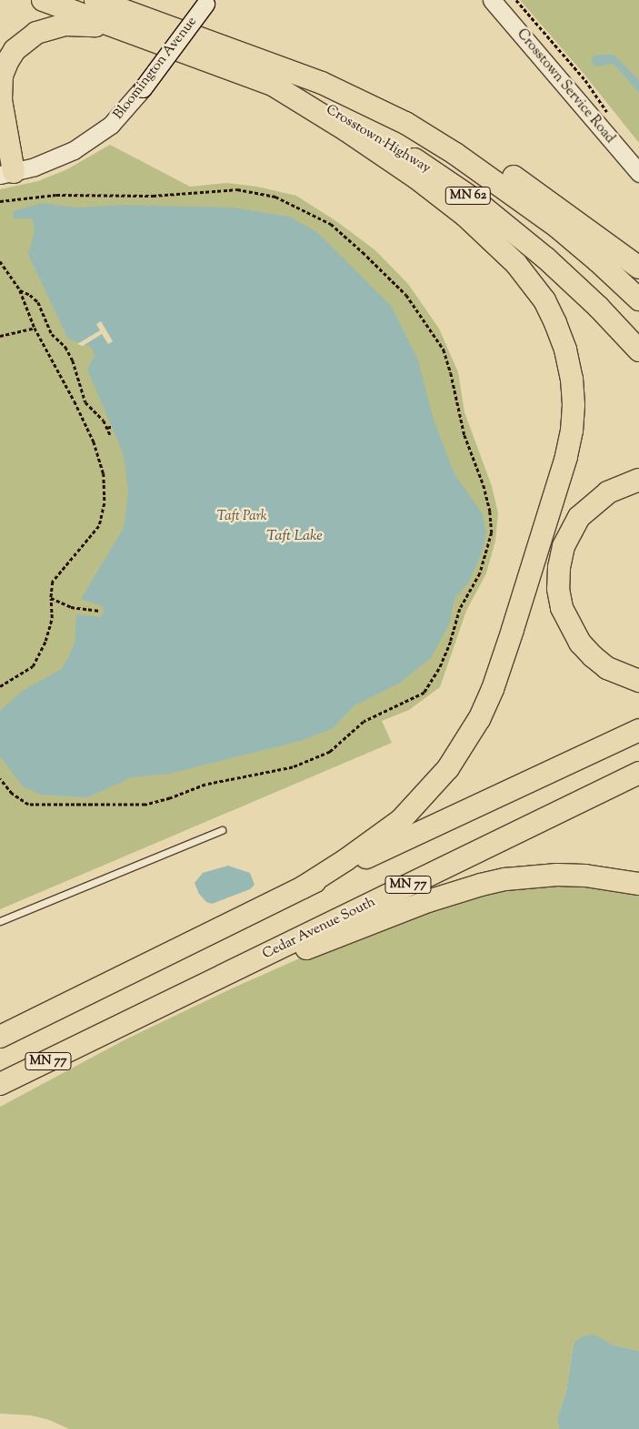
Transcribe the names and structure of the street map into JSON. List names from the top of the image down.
{
  "streets": {
    "highway": [
      "Crosstown Highway",
      "MN 62",
      "MN 77",
      "Cedar Avenue South"
    ],
    "street": ["Bloomington Avenue", "Crosstown Service Road"]
  },
  "water": ["Taft Lake"],
  "parks": ["Taft Park"]
}
